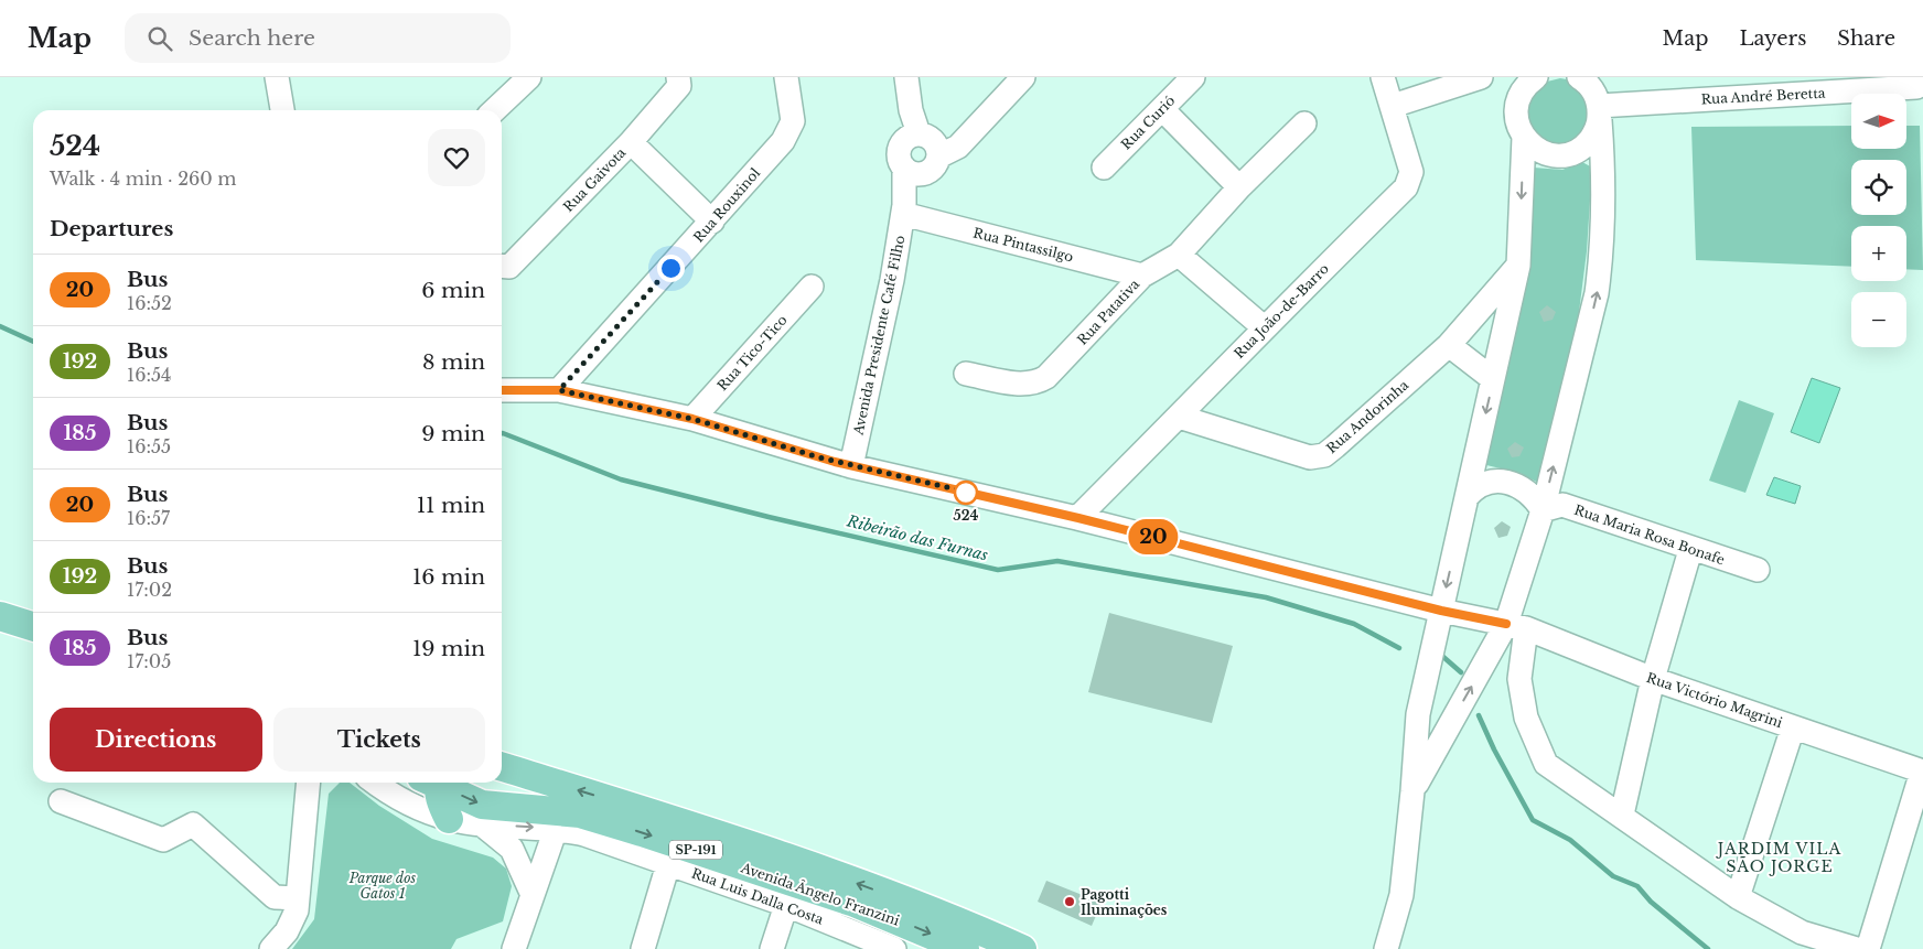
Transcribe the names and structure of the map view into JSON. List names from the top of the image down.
{
  "streets": {
    "main road": ["SP-191", "Avenida Ângelo Franzini"],
    "street": [
      "Rua André Beretta",
      "Rua Curió",
      "Rua Gaivota",
      "Rua Rouxinol",
      "Rua Pintassilgo",
      "Rua João-de-Barro",
      "Rua Patativa",
      "Avenida Presidente Café Filho",
      "Rua Tico-Tico",
      "Rua Andorinha",
      "Rua Maria Rosa Bonafe",
      "Rua Victório Magrini",
      "Rua Luis Dalla Costa"
    ]
  },
  "crossings": [
    ["Rua Rouxinol", "Rua Victório Magrini"],
    ["Rua Pintassilgo", "Rua Patativa"],
    ["Rua Pintassilgo", "Avenida Presidente Café Filho"],
    ["Rua João-de-Barro", "Rua Andorinha"],
    ["Rua João-de-Barro", "Rua Victório Magrini"],
    ["Avenida Presidente Café Filho", "Rua Victório Magrini"],
    ["Rua Tico-Tico", "Rua Victório Magrini"]
  ],
  "districts": ["JARDIM VILA SÃO JORGE"],
  "water": ["Ribeirão das Furnas"],
  "parks": ["Parque dos Gatos 1"],
  "places": ["524", "Pagotti Iluminações"],
  "lines": ["bus line 20"],
  "north": "right",
  "page": {
    "header": "Map",
    "search": "Search here",
    "nav": ["Map", "Layers", "Share"],
    "on_map": "20",
    "map_buttons": ["+", "−"],
    "heading": [
      ["524", "Walk · 4 min · 260 m"],
      "Departures"
    ],
    "list": [
      {
        "mark": "20",
        "name": "Bus",
        "note": "16:52",
        "value": "6 min"
      },
      {
        "mark": "192",
        "name": "Bus",
        "note": "16:54",
        "value": "8 min"
      },
      {
        "mark": "185",
        "name": "Bus",
        "note": "16:55",
        "value": "9 min"
      },
      {
        "mark": "20",
        "name": "Bus",
        "note": "16:57",
        "value": "11 min"
      },
      {
        "mark": "192",
        "name": "Bus",
        "note": "17:02",
        "value": "16 min"
      },
      {
        "mark": "185",
        "name": "Bus",
        "note": "17:05",
        "value": "19 min"
      }
    ],
    "buttons": ["Directions", "Tickets"]
  }
}
